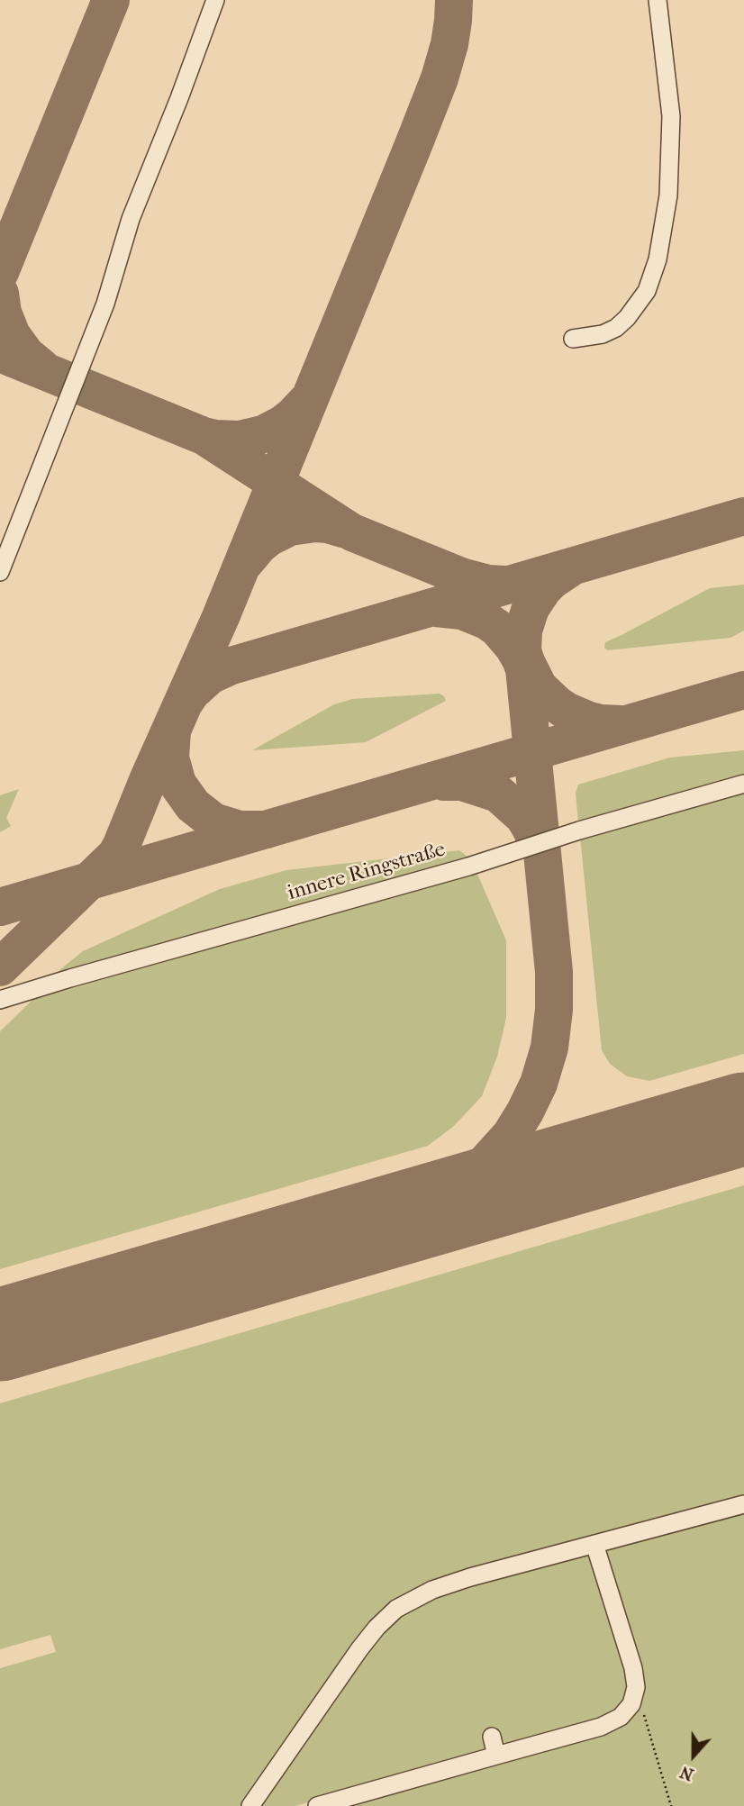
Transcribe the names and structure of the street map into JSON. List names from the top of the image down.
{
  "streets": {
    "lane": ["innere Ringstraße"]
  },
  "north": "bottom"
}
